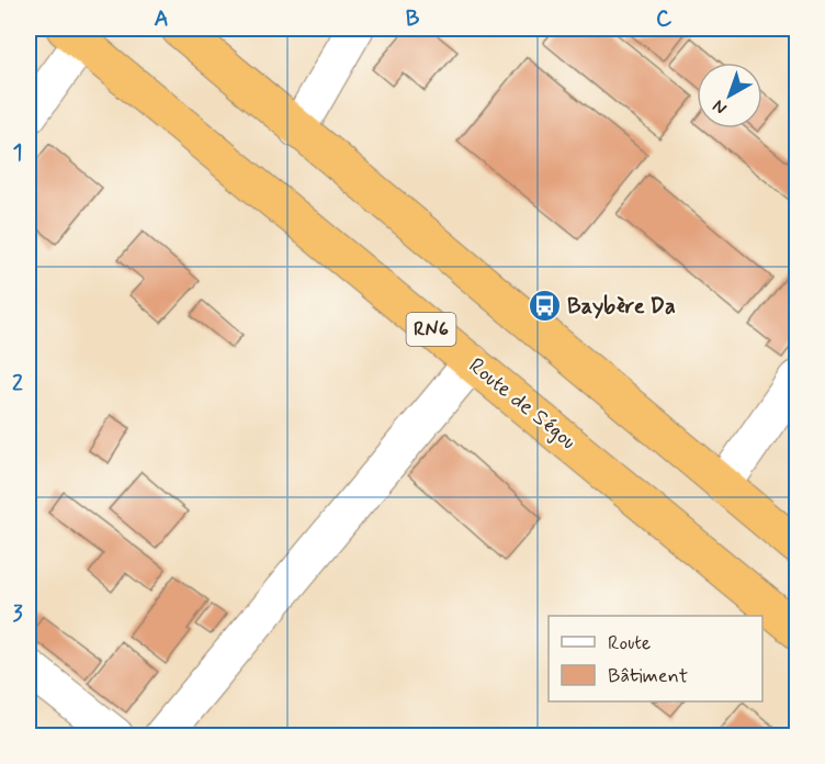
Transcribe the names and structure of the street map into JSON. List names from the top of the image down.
{
  "streets": {
    "highway": ["RN6", "Route de Ségou"]
  },
  "places": {
    "bus stop": ["Baybère Da"]
  },
  "legend": ["Route", "Bâtiment"],
  "north": "bottom left",
  "grid": {
    "columns": ["A", "B", "C"],
    "rows": ["1", "2", "3"]
  }
}
